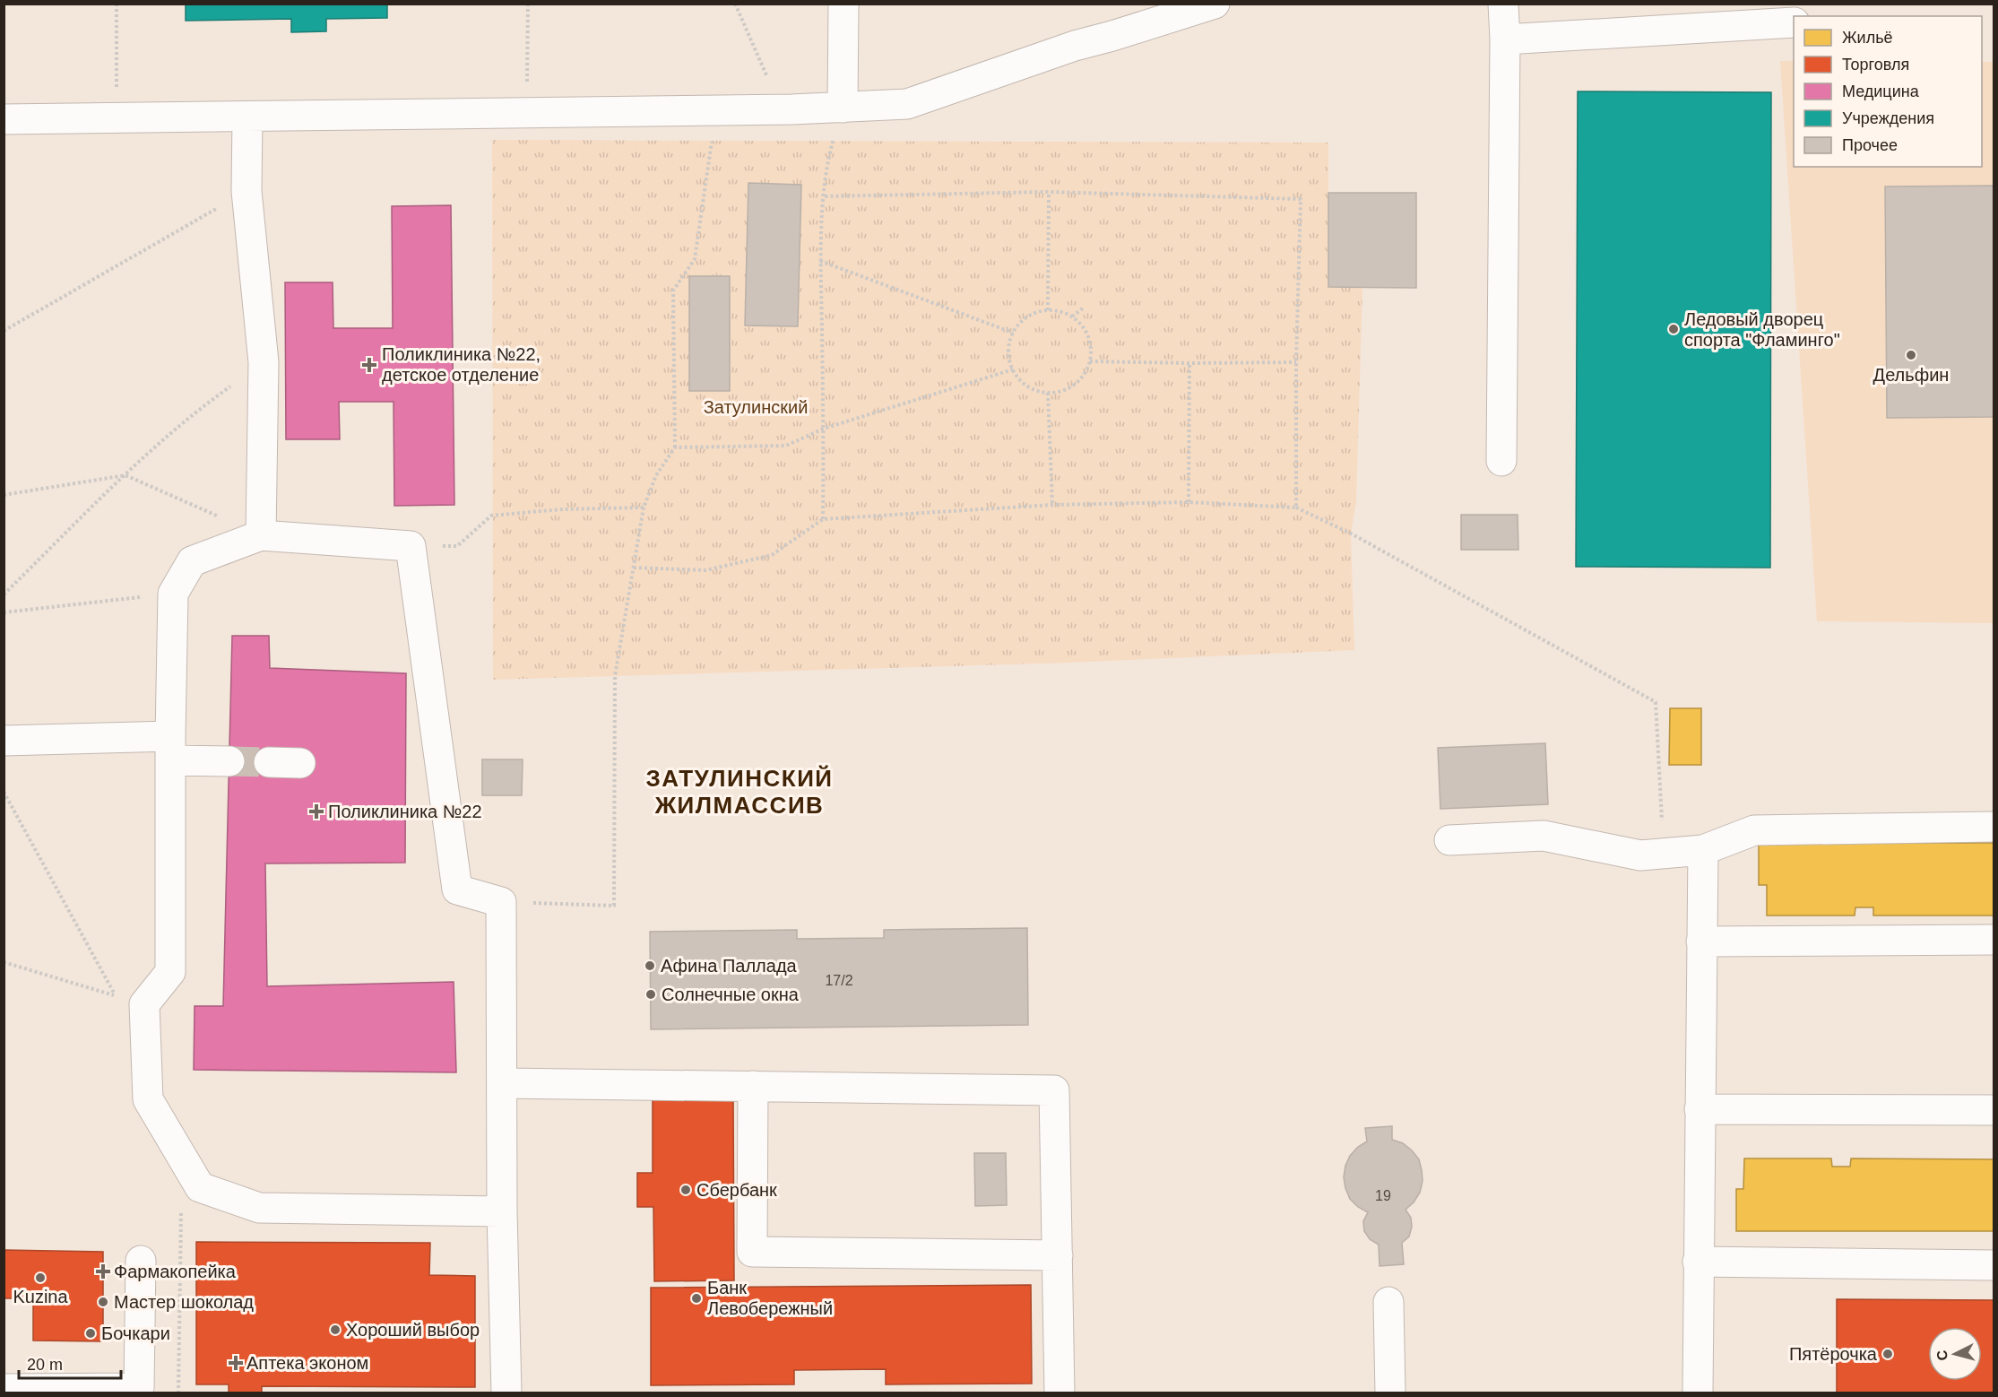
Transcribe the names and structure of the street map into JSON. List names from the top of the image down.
{
  "districts": ["ЗАТУЛИНСКИЙ ЖИЛМАССИВ"],
  "parks": ["Затулинский"],
  "places": {
    "other": [
      "Ледовый дворец спорта \"Фламинго\"",
      "Дельфин",
      "Афина Паллада",
      "Солнечные окна",
      "Сбербанк",
      "Kuzina",
      "Банк Левобережный",
      "Мастер шоколад",
      "Хороший выбор",
      "Бочкари",
      "Пятёрочка"
    ],
    "health": [
      "Поликлиника №22, детское отделение",
      "Поликлиника №22",
      "Фармакопейка",
      "Аптека эконом"
    ]
  },
  "house_numbers": ["17/2", "19"],
  "legend": [
    "Жильё",
    "Торговля",
    "Медицина",
    "Учреждения",
    "Прочее"
  ],
  "scale_bar": "20 m",
  "north": "left"
}
